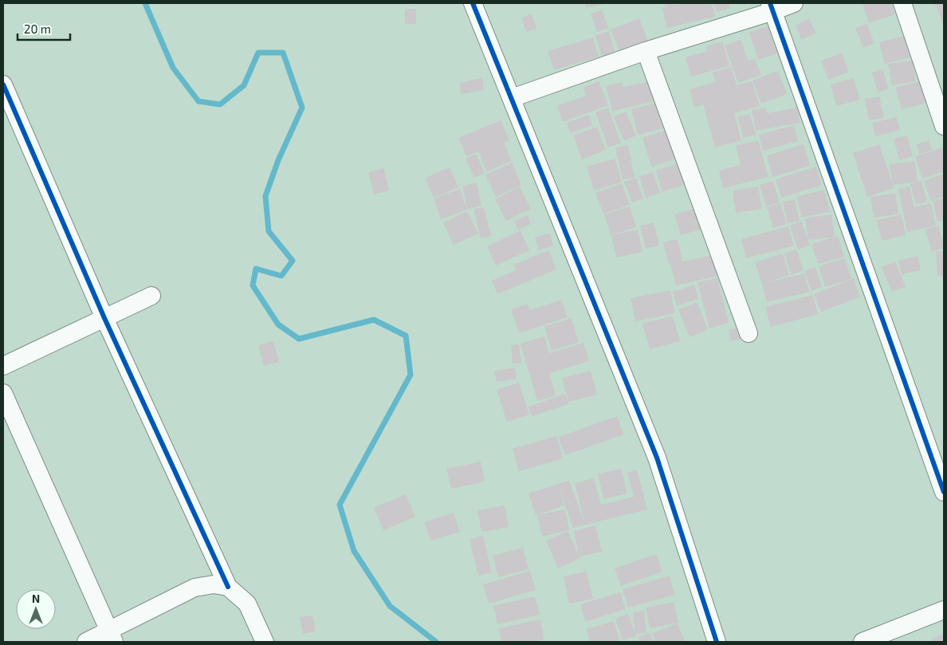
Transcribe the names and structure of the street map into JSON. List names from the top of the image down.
{
  "scale_bar": "20 m",
  "north": "top"
}
